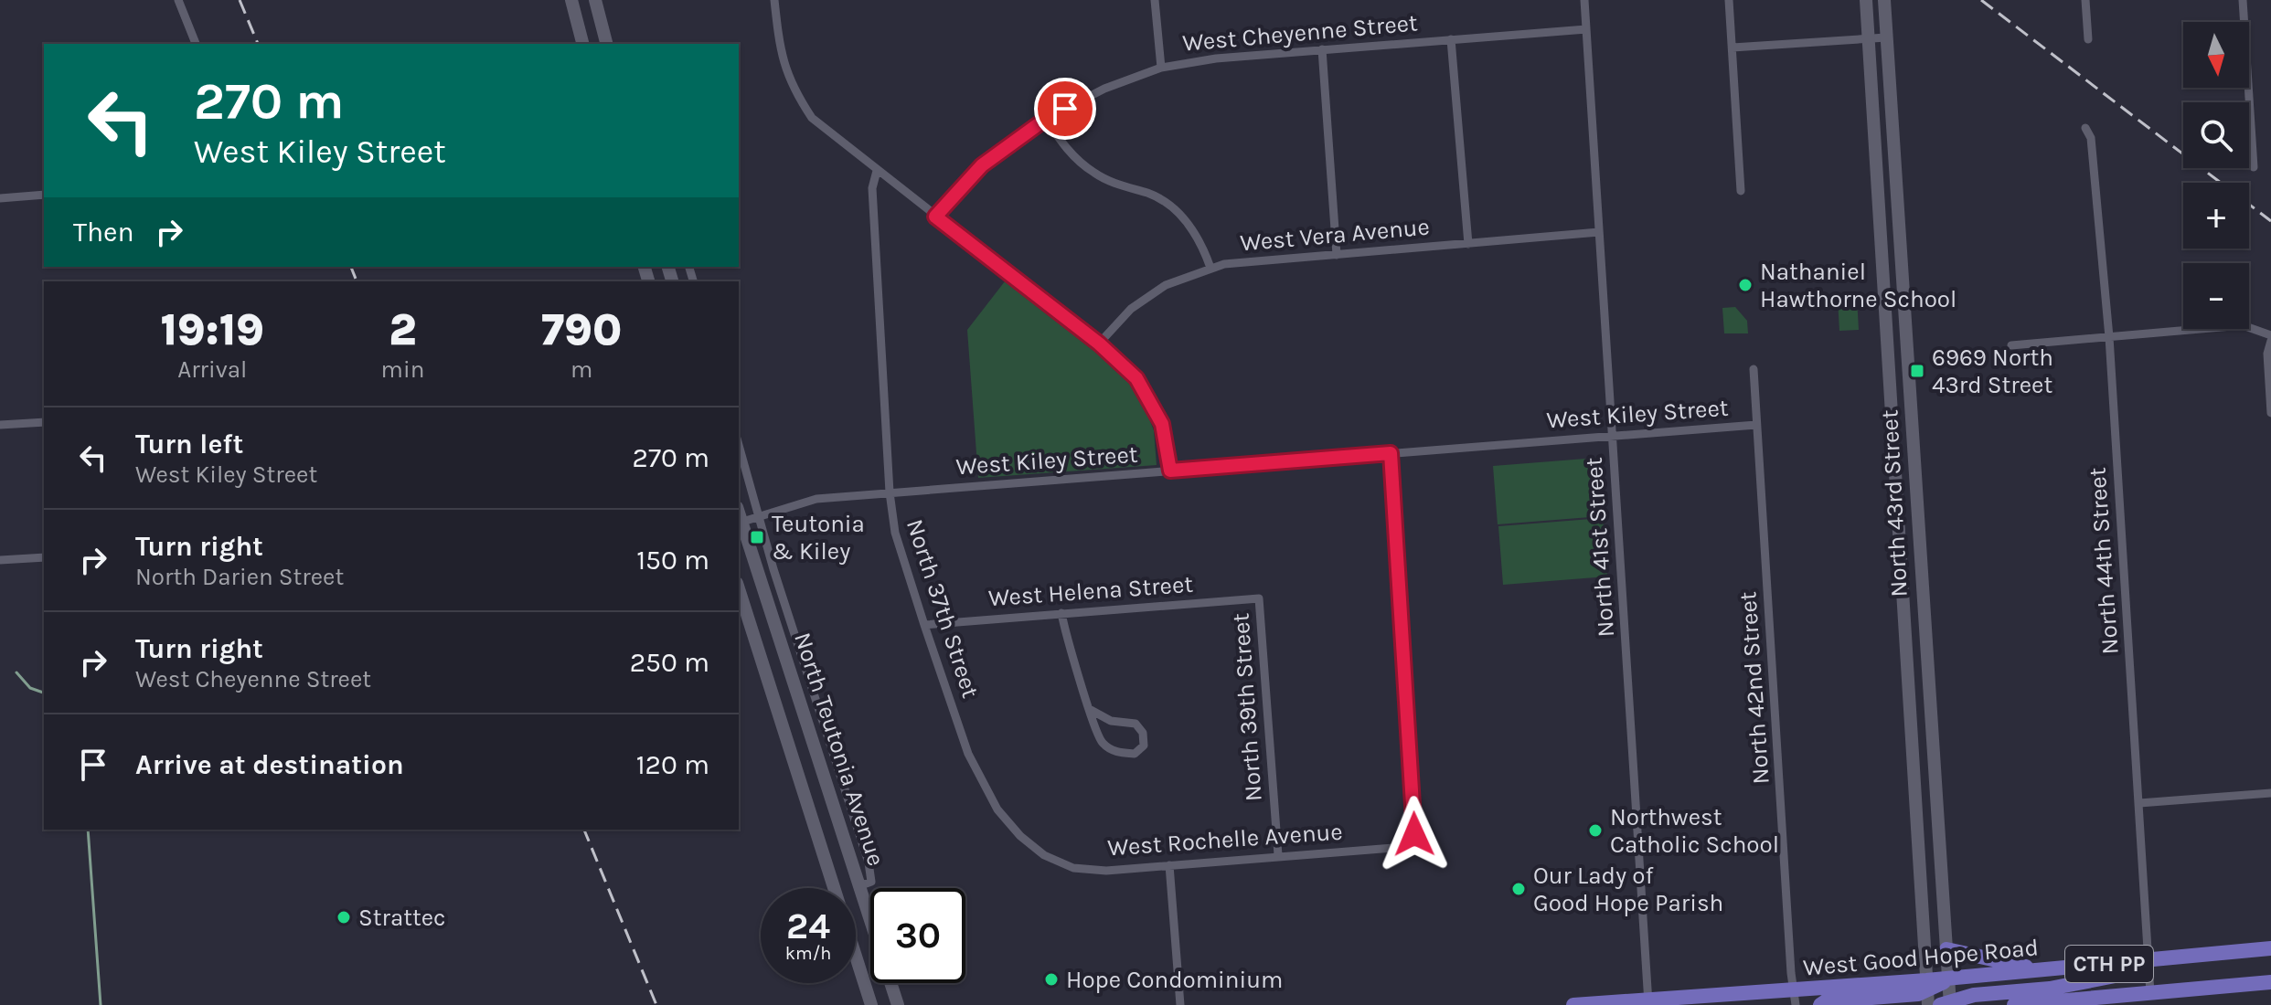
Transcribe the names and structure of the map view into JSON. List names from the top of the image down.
{
  "streets": {
    "main road": [
      "North 43rd Street",
      "North Teutonia Avenue",
      "West Good Hope Road",
      "CTH PP"
    ],
    "street": [
      "West Cheyenne Street",
      "West Vera Avenue",
      "West Kiley Street",
      "North 41st Street",
      "North 44th Street",
      "West Helena Street",
      "North 37th Street",
      "North 42nd Street",
      "North 39th Street",
      "West Rochelle Avenue"
    ]
  },
  "crossings": [
    ["West Cheyenne Street", "North 41st Street"],
    ["West Vera Avenue", "North 41st Street"],
    ["West Kiley Street", "North 41st Street"],
    ["West Kiley Street", "North 37th Street"],
    ["West Kiley Street", "North 42nd Street"],
    ["West Kiley Street", "North Teutonia Avenue"],
    ["West Kiley Street", "West Rochelle Avenue"],
    ["North 43rd Street", "West Good Hope Road"],
    ["North 41st Street", "West Good Hope Road"],
    ["North 44th Street", "West Good Hope Road"],
    ["North 44th Street", "CTH PP"],
    ["West Helena Street", "North 37th Street"],
    ["West Helena Street", "North 39th Street"],
    ["North 37th Street", "West Rochelle Avenue"],
    ["North 42nd Street", "West Good Hope Road"],
    ["North 39th Street", "West Rochelle Avenue"]
  ],
  "places": {
    "other": [
      "Nathaniel Hawthorne School",
      "Northwest Catholic School",
      "Our Lady of Good Hope Parish",
      "Strattec",
      "Hope Condominium"
    ],
    "transit": ["6969 North 43rd Street", "Teutonia & Kiley"]
  },
  "north": "bottom",
  "page": {
    "map_buttons": ["+", "−"],
    "turn": ["270 m", "West Kiley Street"],
    "then": "Then",
    "eta": [
      "19:19",
      "Arrival",
      "2",
      "min",
      "790",
      "m"
    ],
    "list": [
      {
        "name": "Turn left",
        "note": "West Kiley Street",
        "value": "270 m"
      },
      {
        "name": "Turn right",
        "note": "North Darien Street",
        "value": "150 m"
      },
      {
        "name": "Turn right",
        "note": "West Cheyenne Street",
        "value": "250 m"
      },
      {
        "name": "Arrive at destination",
        "value": "120 m"
      }
    ],
    "speed": "24 km/h",
    "limit": "30"
  }
}
